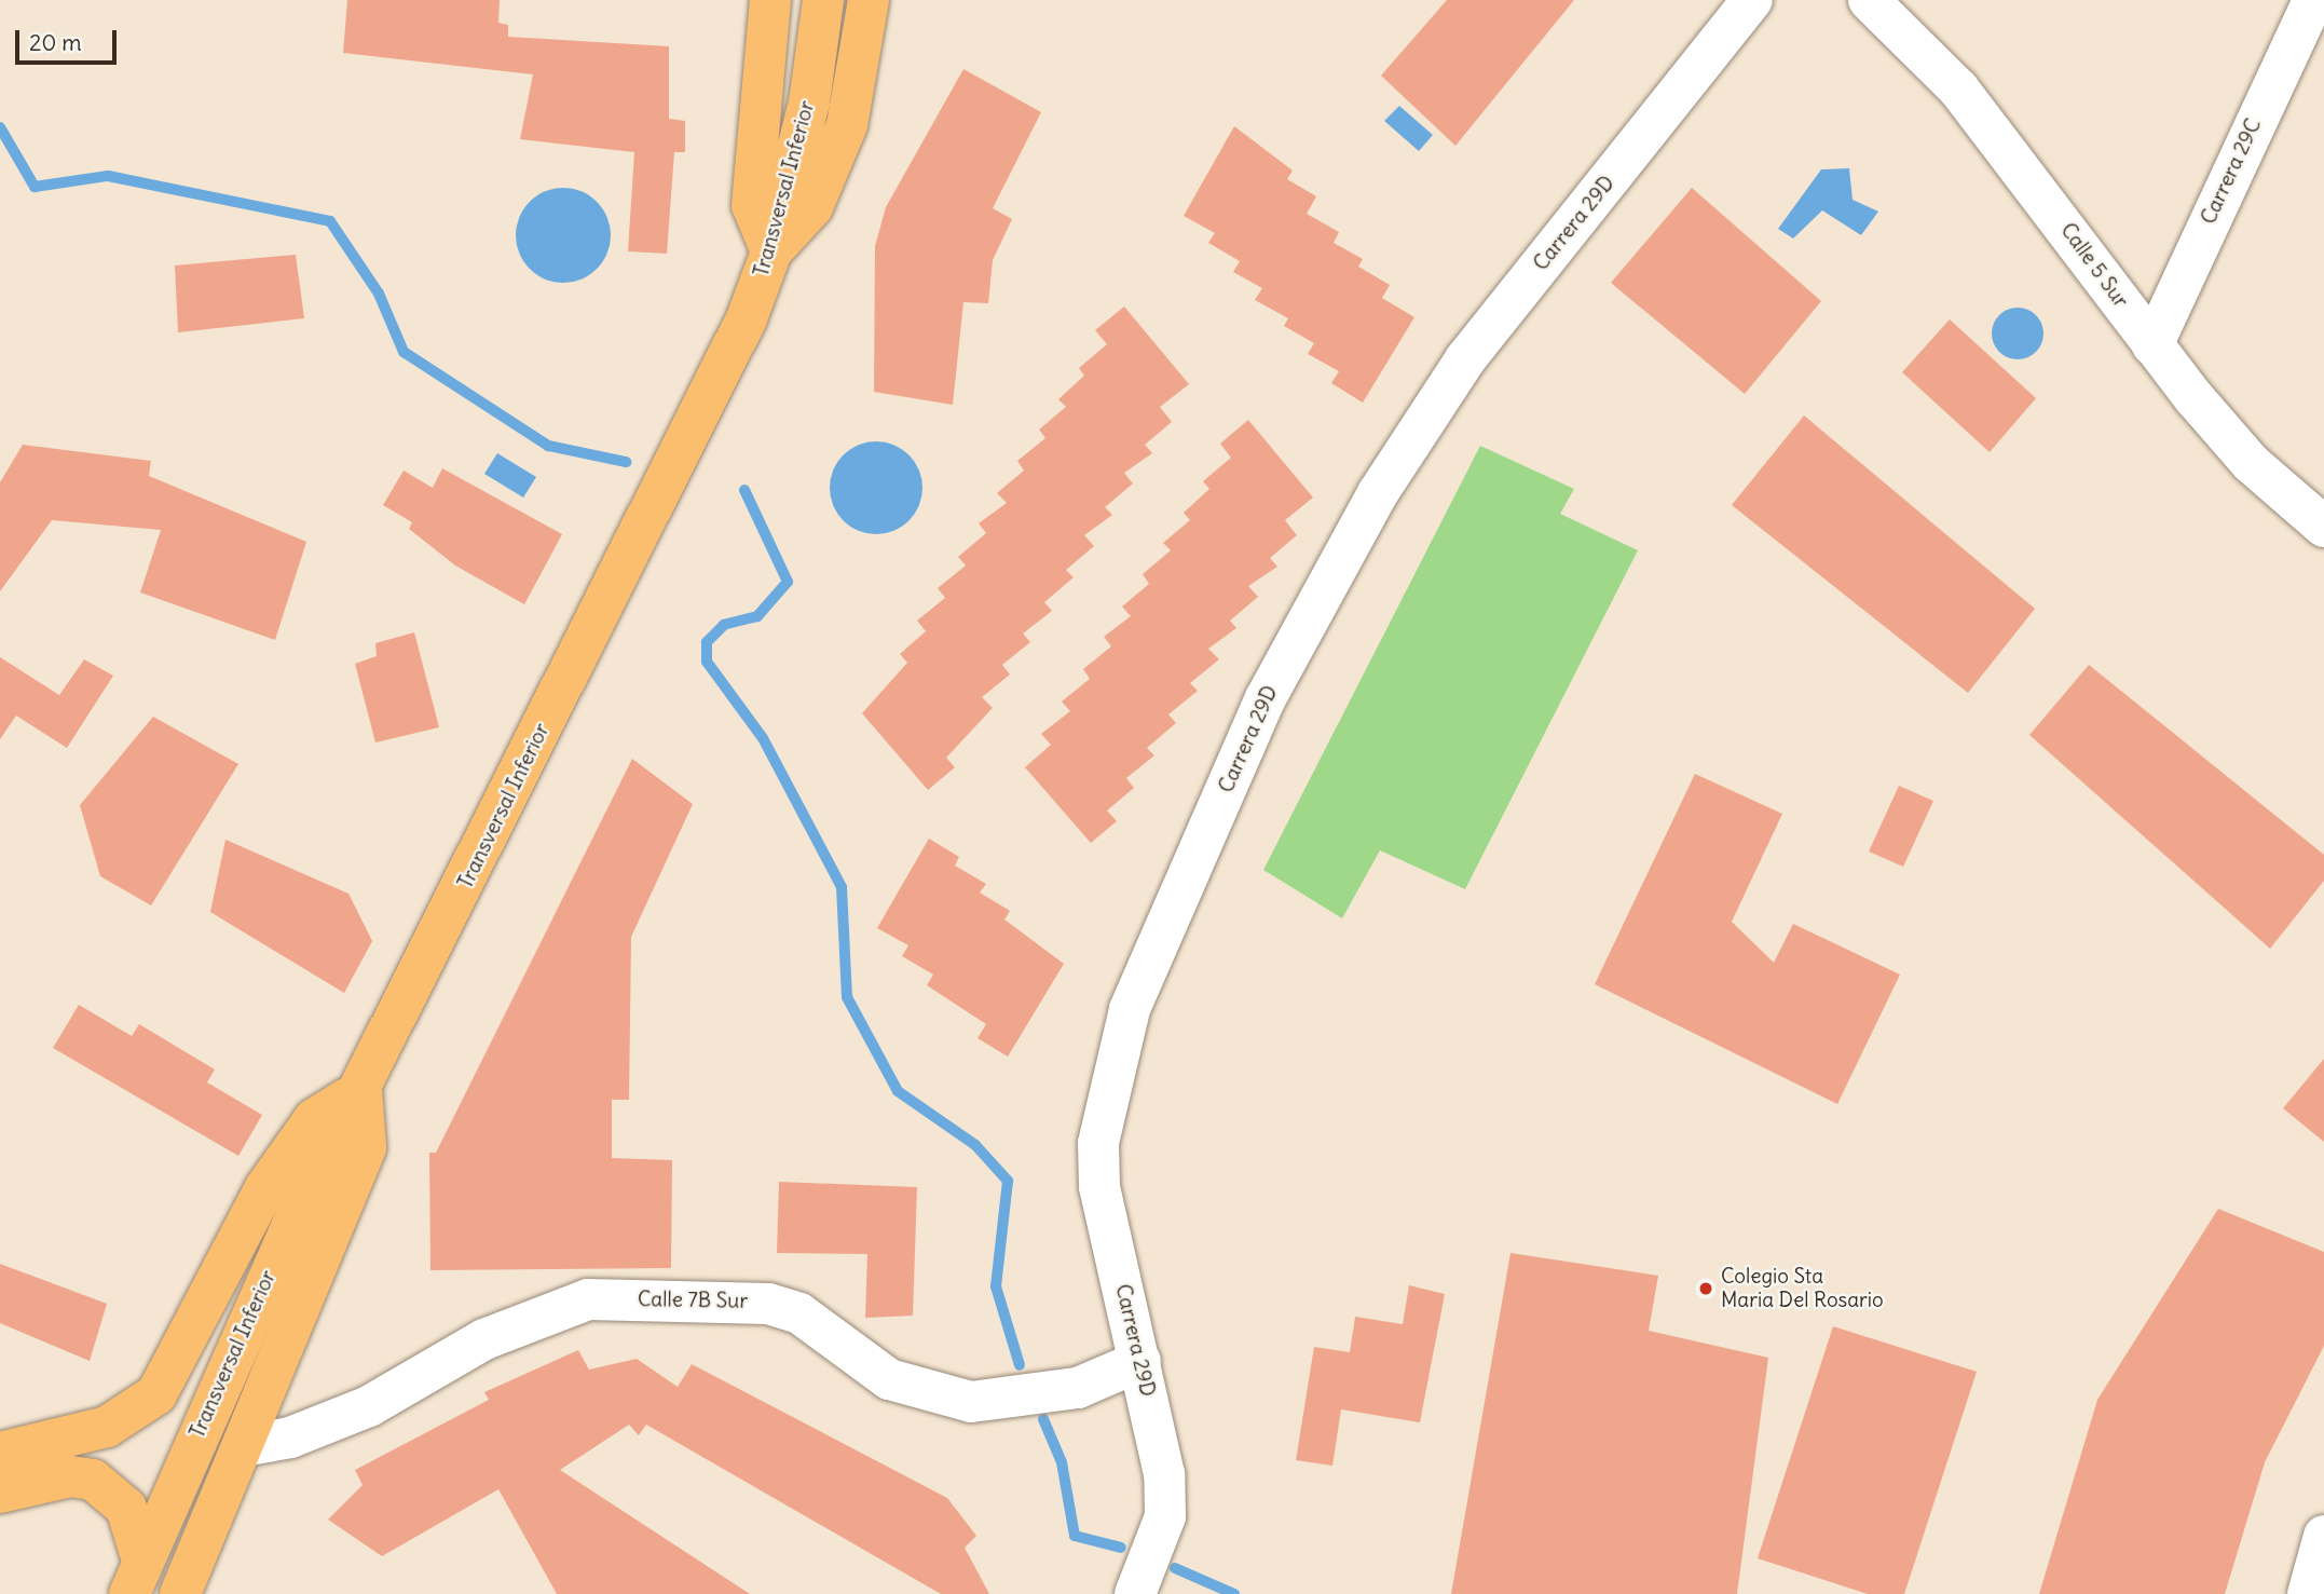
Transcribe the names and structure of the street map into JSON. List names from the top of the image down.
{
  "streets": {
    "main road": ["Transversal Inferior"],
    "street": [
      "Carrera 29C",
      "Carrera 29D",
      "Calle 5 Sur",
      "Calle 7B Sur"
    ]
  },
  "crossings": [
    ["Carrera 29C", "Calle 5 Sur"],
    ["Carrera 29D", "Calle 7B Sur"]
  ],
  "places": ["Colegio Sta Maria Del Rosario"],
  "scale_bar": "20 m"
}
